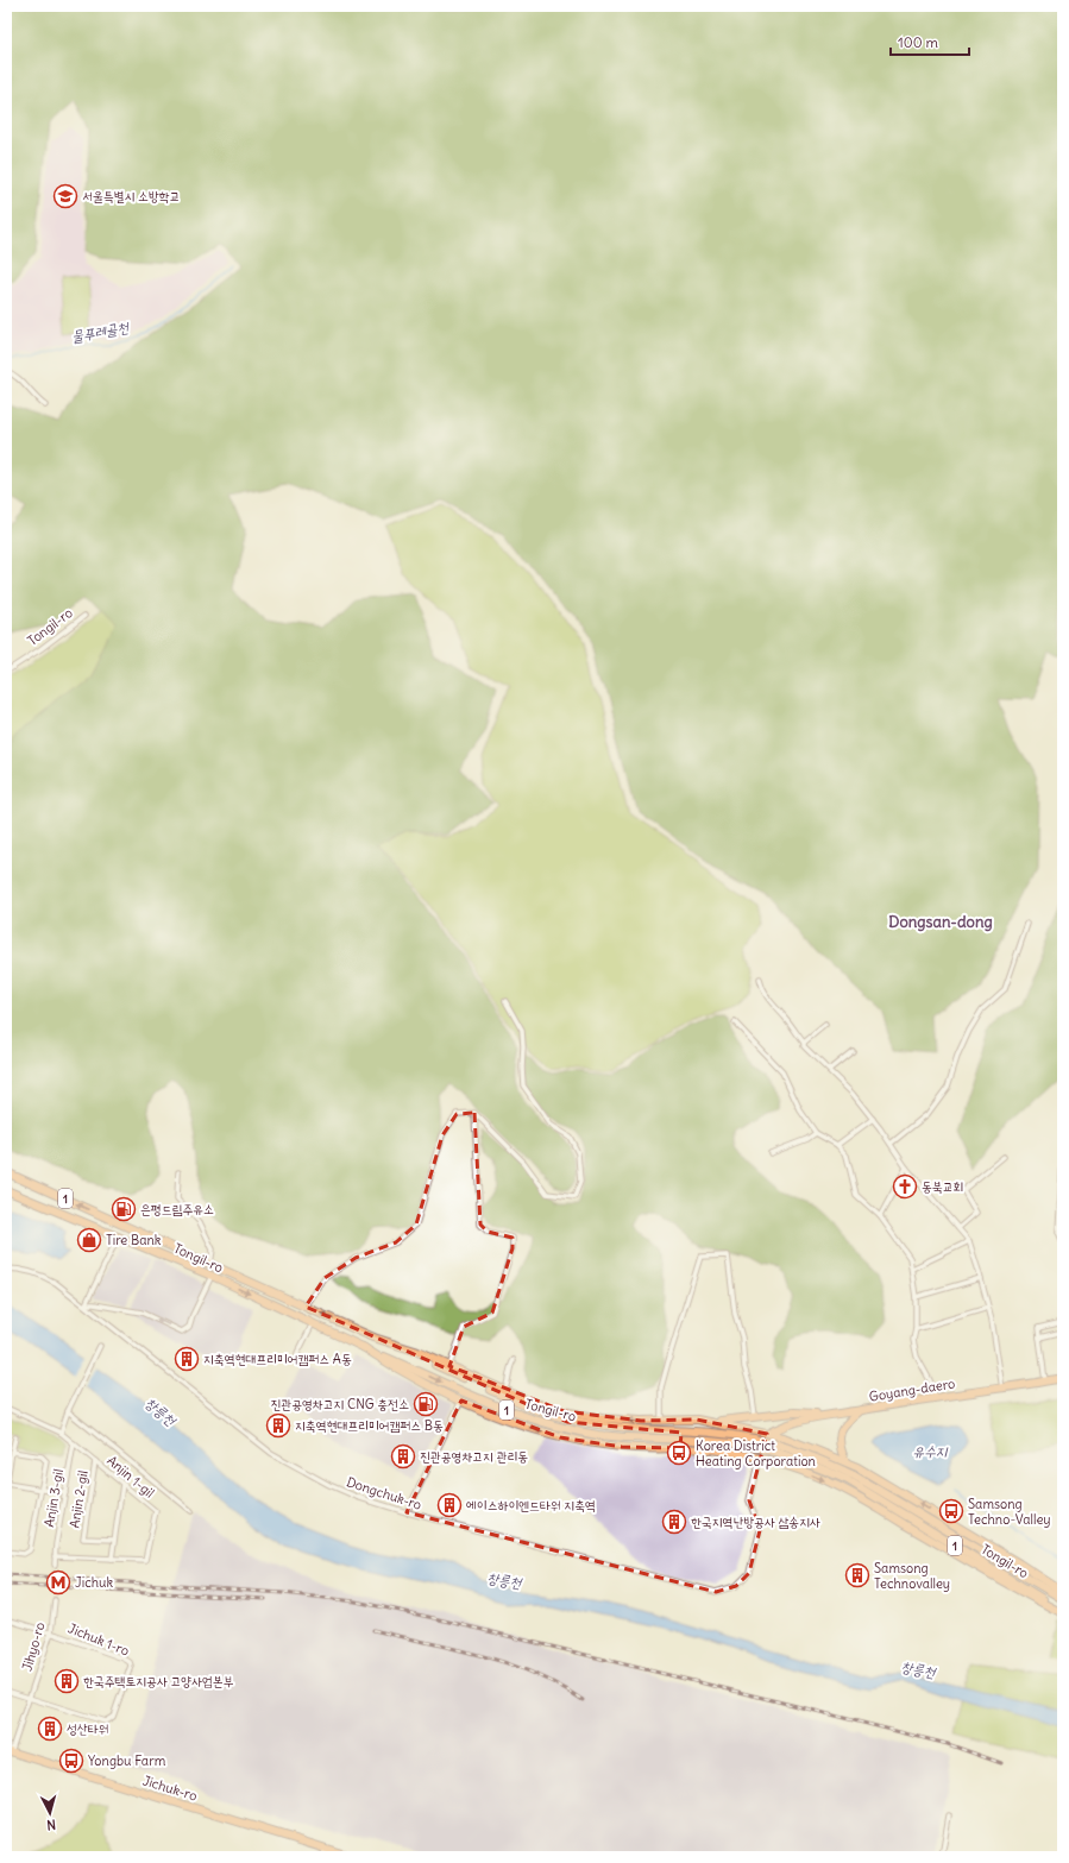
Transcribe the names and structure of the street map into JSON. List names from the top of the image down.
{
  "streets": {
    "main road": [
      "Tongil-ro",
      "1",
      "Goyang-daero",
      "Jichuk-ro"
    ],
    "street": [
      "Anjin 1-gil",
      "Dongchuk-ro",
      "Anjin 3-gil",
      "Anjin 2-gil",
      "Jichuk 1-ro",
      "Jihyo-ro"
    ]
  },
  "crossings": [
    ["Anjin 1-gil", "Anjin 3-gil"],
    ["Anjin 1-gil", "Anjin 2-gil"],
    ["Jichuk 1-ro", "Jihyo-ro"],
    ["Jihyo-ro", "Jichuk-ro"]
  ],
  "districts": ["Dongsan-dong"],
  "water": ["물푸레골천", "창릉천", "유수지"],
  "places": {
    "school or university": ["서울특별시 소방학교"],
    "church": ["동북교회"],
    "fuel station": ["은평드림주유소", "진관공영차고지 CNG 충전소"],
    "shop": ["Tire Bank"],
    "building": [
      "지축역현대프리미어캠퍼스 A동",
      "지축역현대프리미어캠퍼스 B동",
      "진관공영차고지 관리동",
      "에이스하이엔드타워 지축역",
      "한국지역난방공사 삼송지사",
      "Samsong Technovalley",
      "한국주택토지공사 고양사업본부",
      "성산타워"
    ],
    "bus stop": ["Korea District Heating Corporation", "Samsong Techno-Valley", "Yongbu Farm"],
    "metro station": ["Jichuk"]
  },
  "scale_bar": "100 m",
  "north": "bottom"
}
